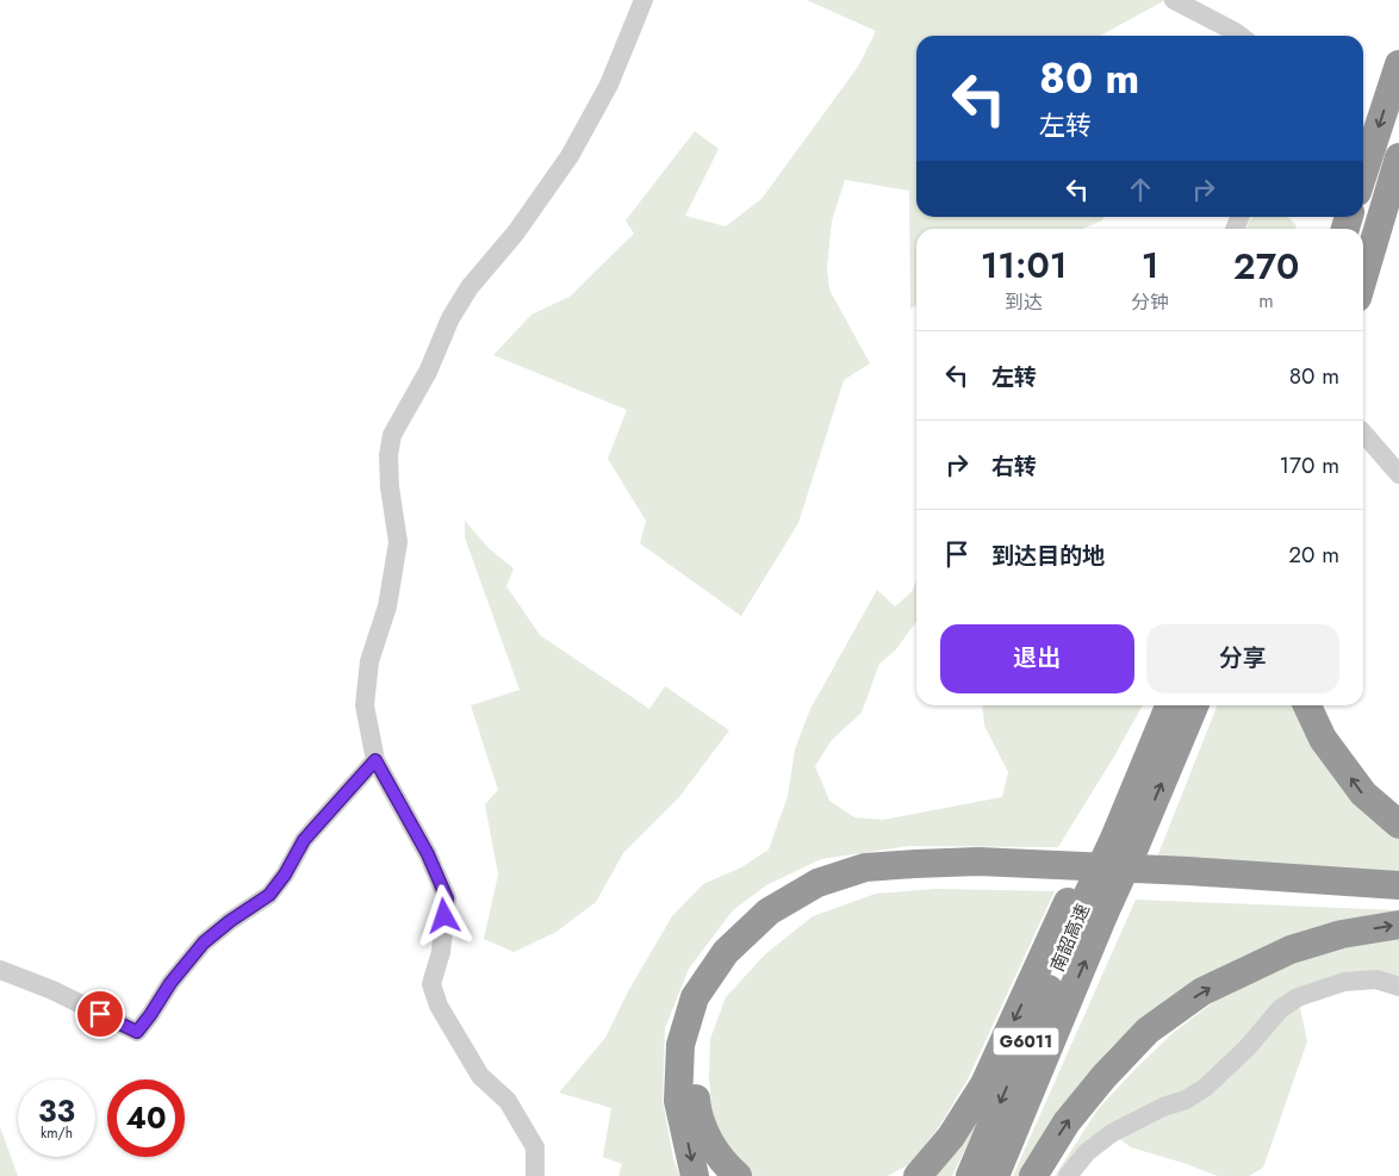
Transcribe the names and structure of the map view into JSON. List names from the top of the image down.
{
  "streets": {
    "highway": ["南韶高速", "G6011"]
  },
  "page": {
    "turn": ["80 m", "左转"],
    "eta": [
      "11:01",
      "到达",
      "1",
      "分钟",
      "270",
      "m"
    ],
    "list": [
      {
        "name": "左转",
        "value": "80 m"
      },
      {
        "name": "右转",
        "value": "170 m"
      },
      {
        "name": "到达目的地",
        "value": "20 m"
      }
    ],
    "buttons": ["退出", "分享"],
    "speed": "33 km/h",
    "limit": "40"
  }
}
